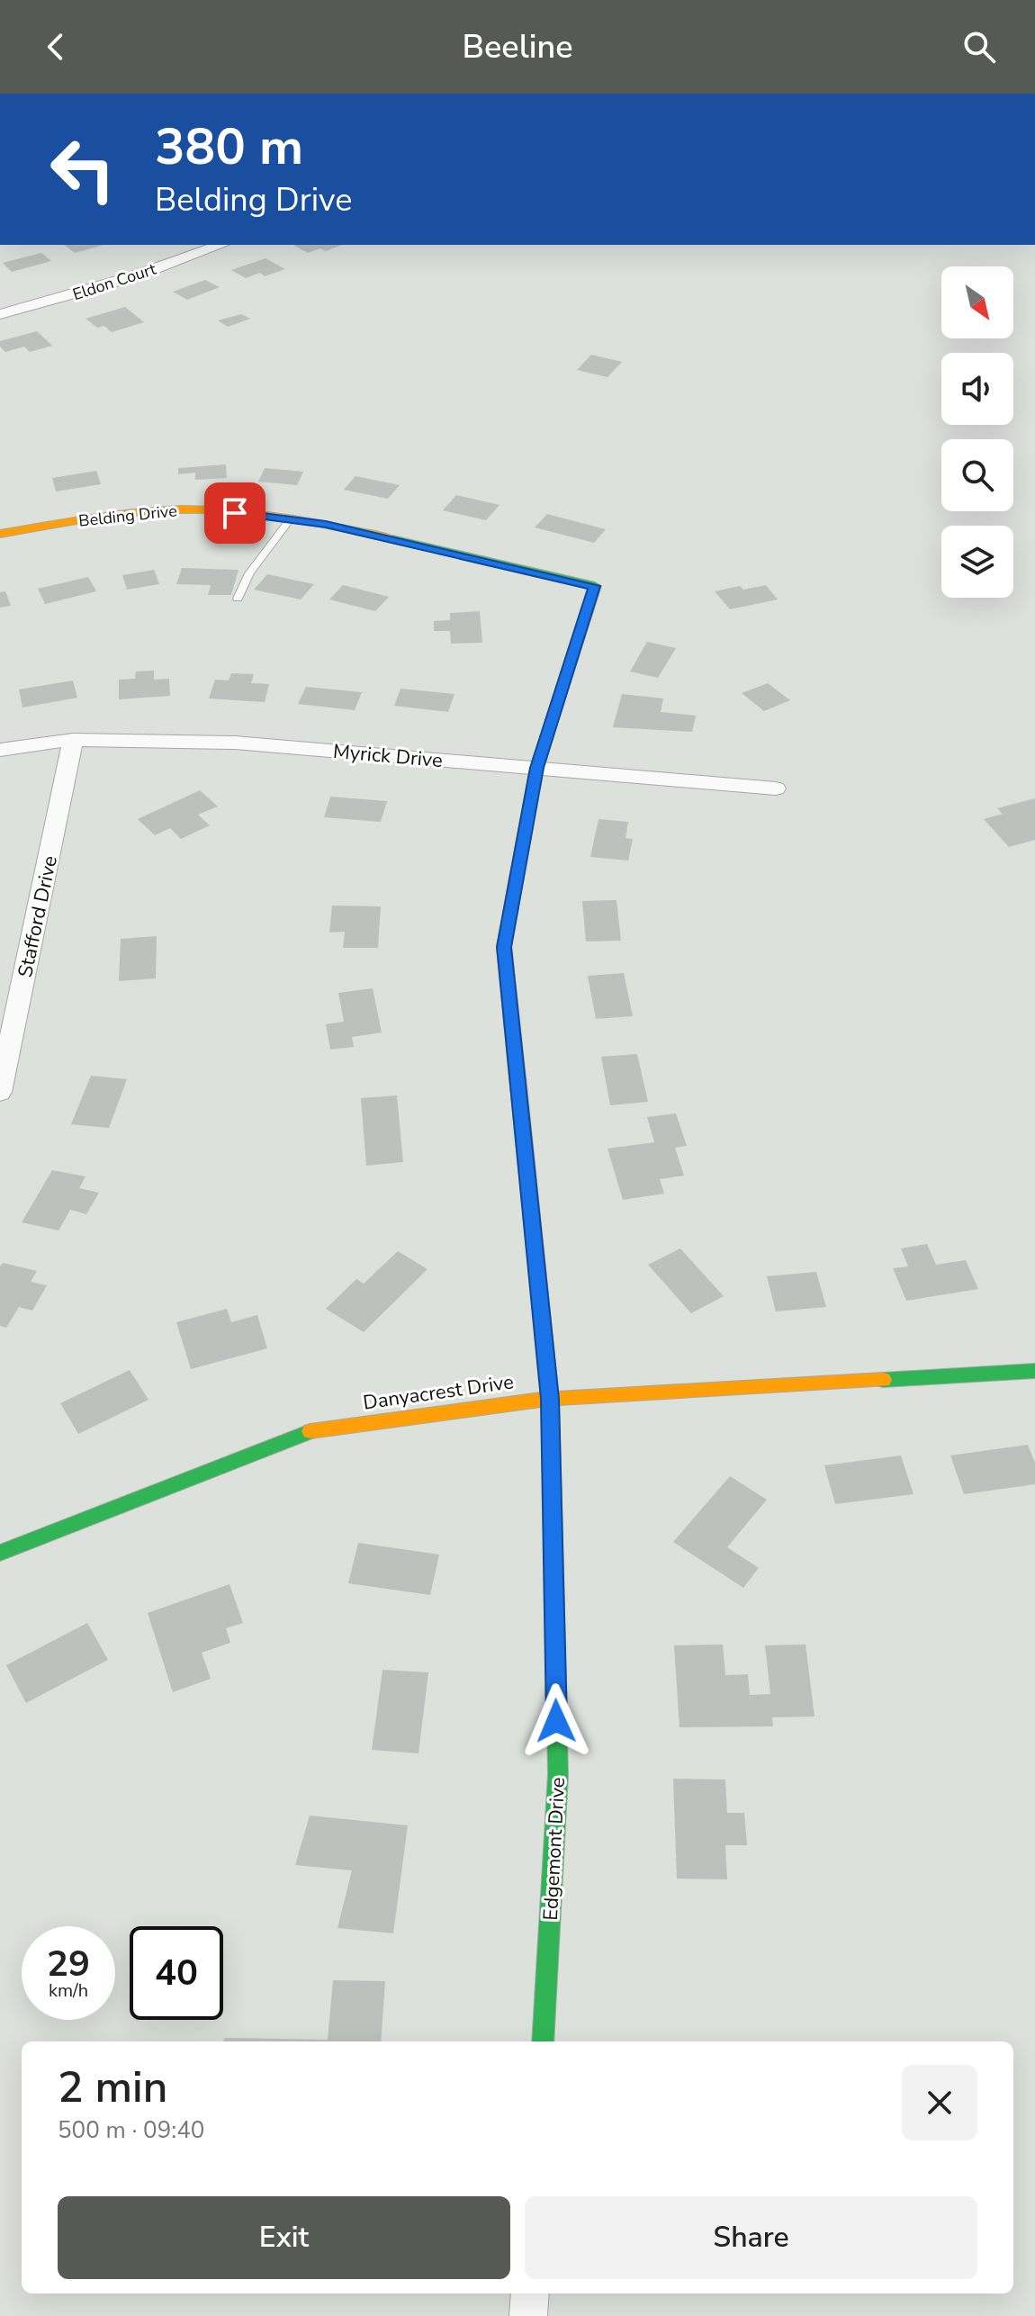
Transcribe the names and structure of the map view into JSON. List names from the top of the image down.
{
  "streets": {
    "street": [
      "Eldon Court",
      "Belding Drive",
      "Myrick Drive",
      "Stafford Drive",
      "Danyacrest Drive",
      "Edgemont Drive"
    ]
  },
  "crossings": [
    ["Belding Drive", "Edgemont Drive"],
    ["Myrick Drive", "Stafford Drive"],
    ["Myrick Drive", "Edgemont Drive"],
    ["Danyacrest Drive", "Edgemont Drive"]
  ],
  "north": "bottom right",
  "page": {
    "header": "Beeline",
    "turn": ["380 m", "Belding Drive"],
    "speed": "29 km/h",
    "limit": "40",
    "heading": ["2 min", "500 m · 09:40"],
    "buttons": ["Exit", "Share"]
  }
}
